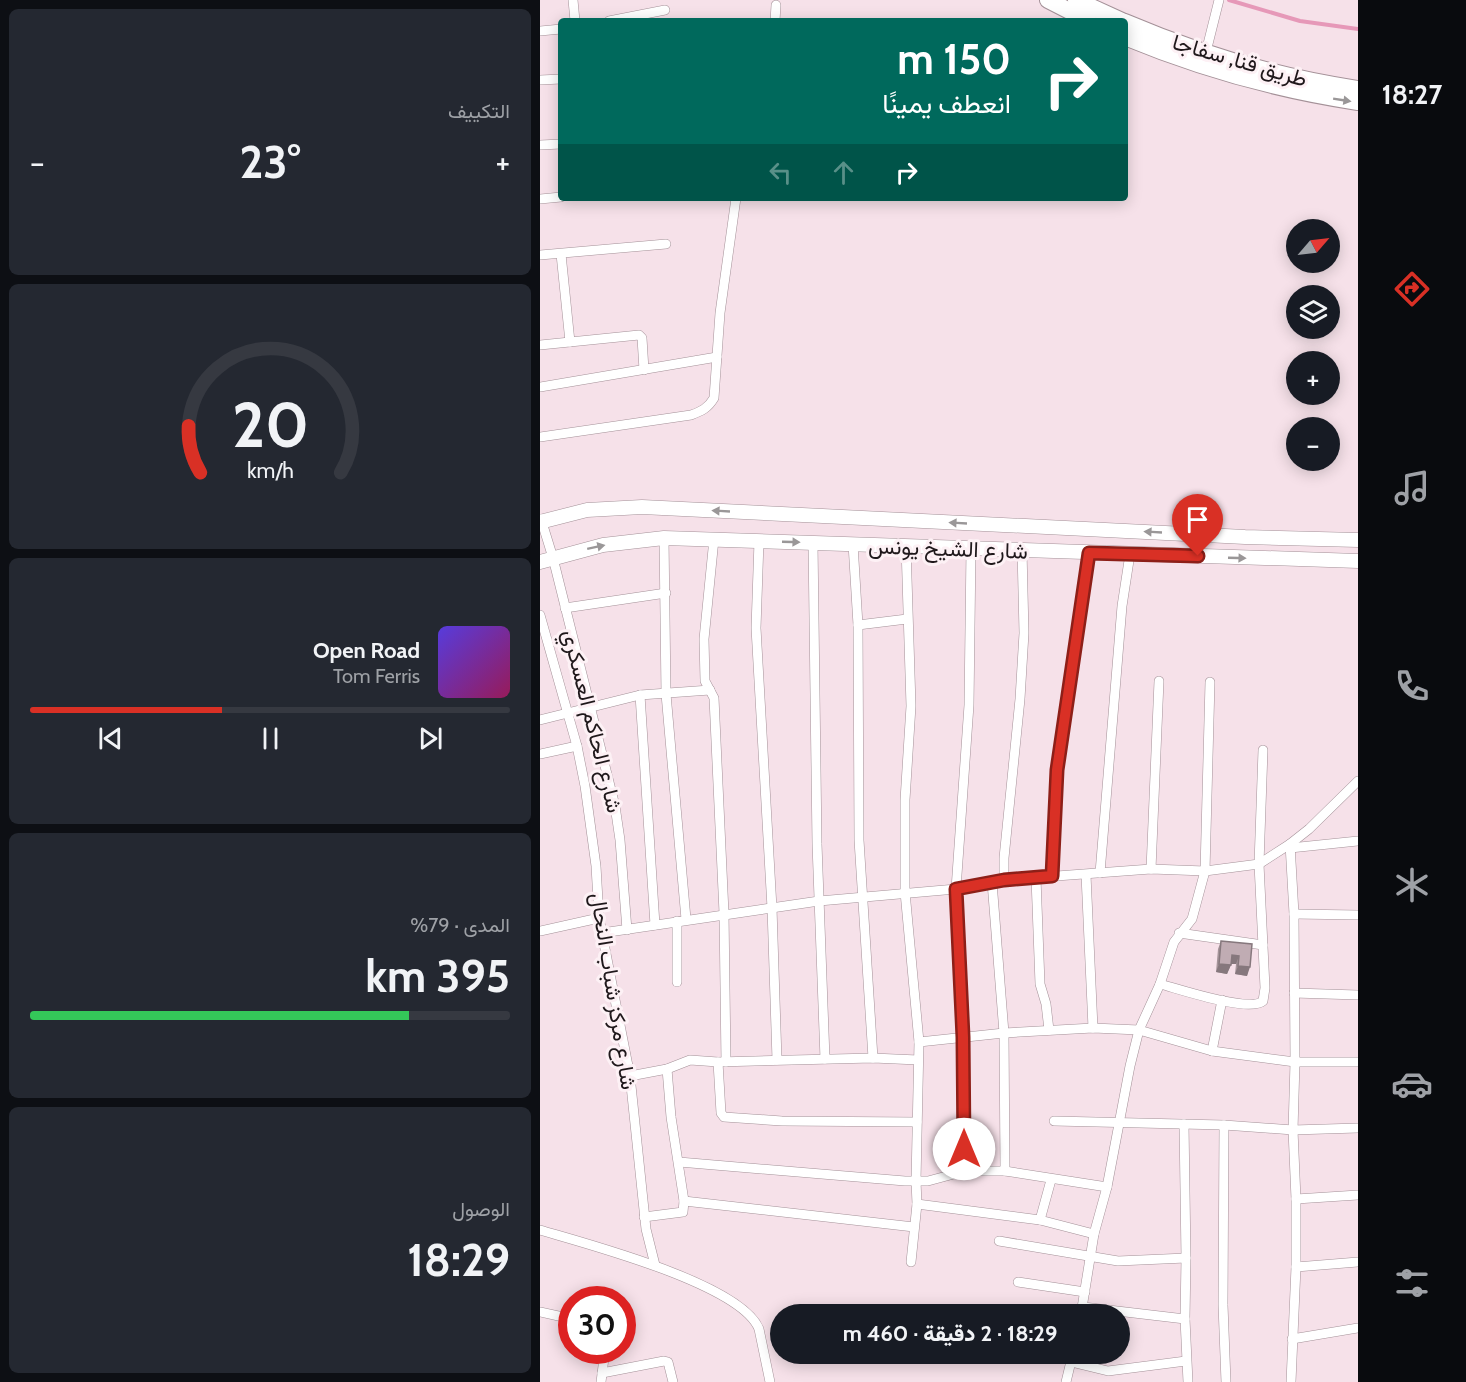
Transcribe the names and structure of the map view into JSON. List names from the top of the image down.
{
  "streets": {
    "highway": ["طريق قنا, سفاجا"],
    "street": ["شارع الشيخ يونس", "شارع الحاكم العسكري", "شارع مركز شباب النحال"]
  },
  "crossings": [
    ["شارع الشيخ يونس", "شارع الحاكم العسكري"]
  ],
  "north": "top right",
  "page": {
    "tabs": "18:27",
    "tile": [
      "التكييف",
      ["المدى · 79%", "395 km"],
      ["الوصول", "18:29"]
    ],
    "turn": ["150 m", "انعطف يمينًا"],
    "heat": ["−", "23°", "+"],
    "map_buttons": ["+", "−"],
    "song": ["Open Road", "Tom Ferris"],
    "limit": "30",
    "trip": "18:29 · 2 دقيقة · 460 m",
    "gauge": ["20", "km/h"]
  }
}
